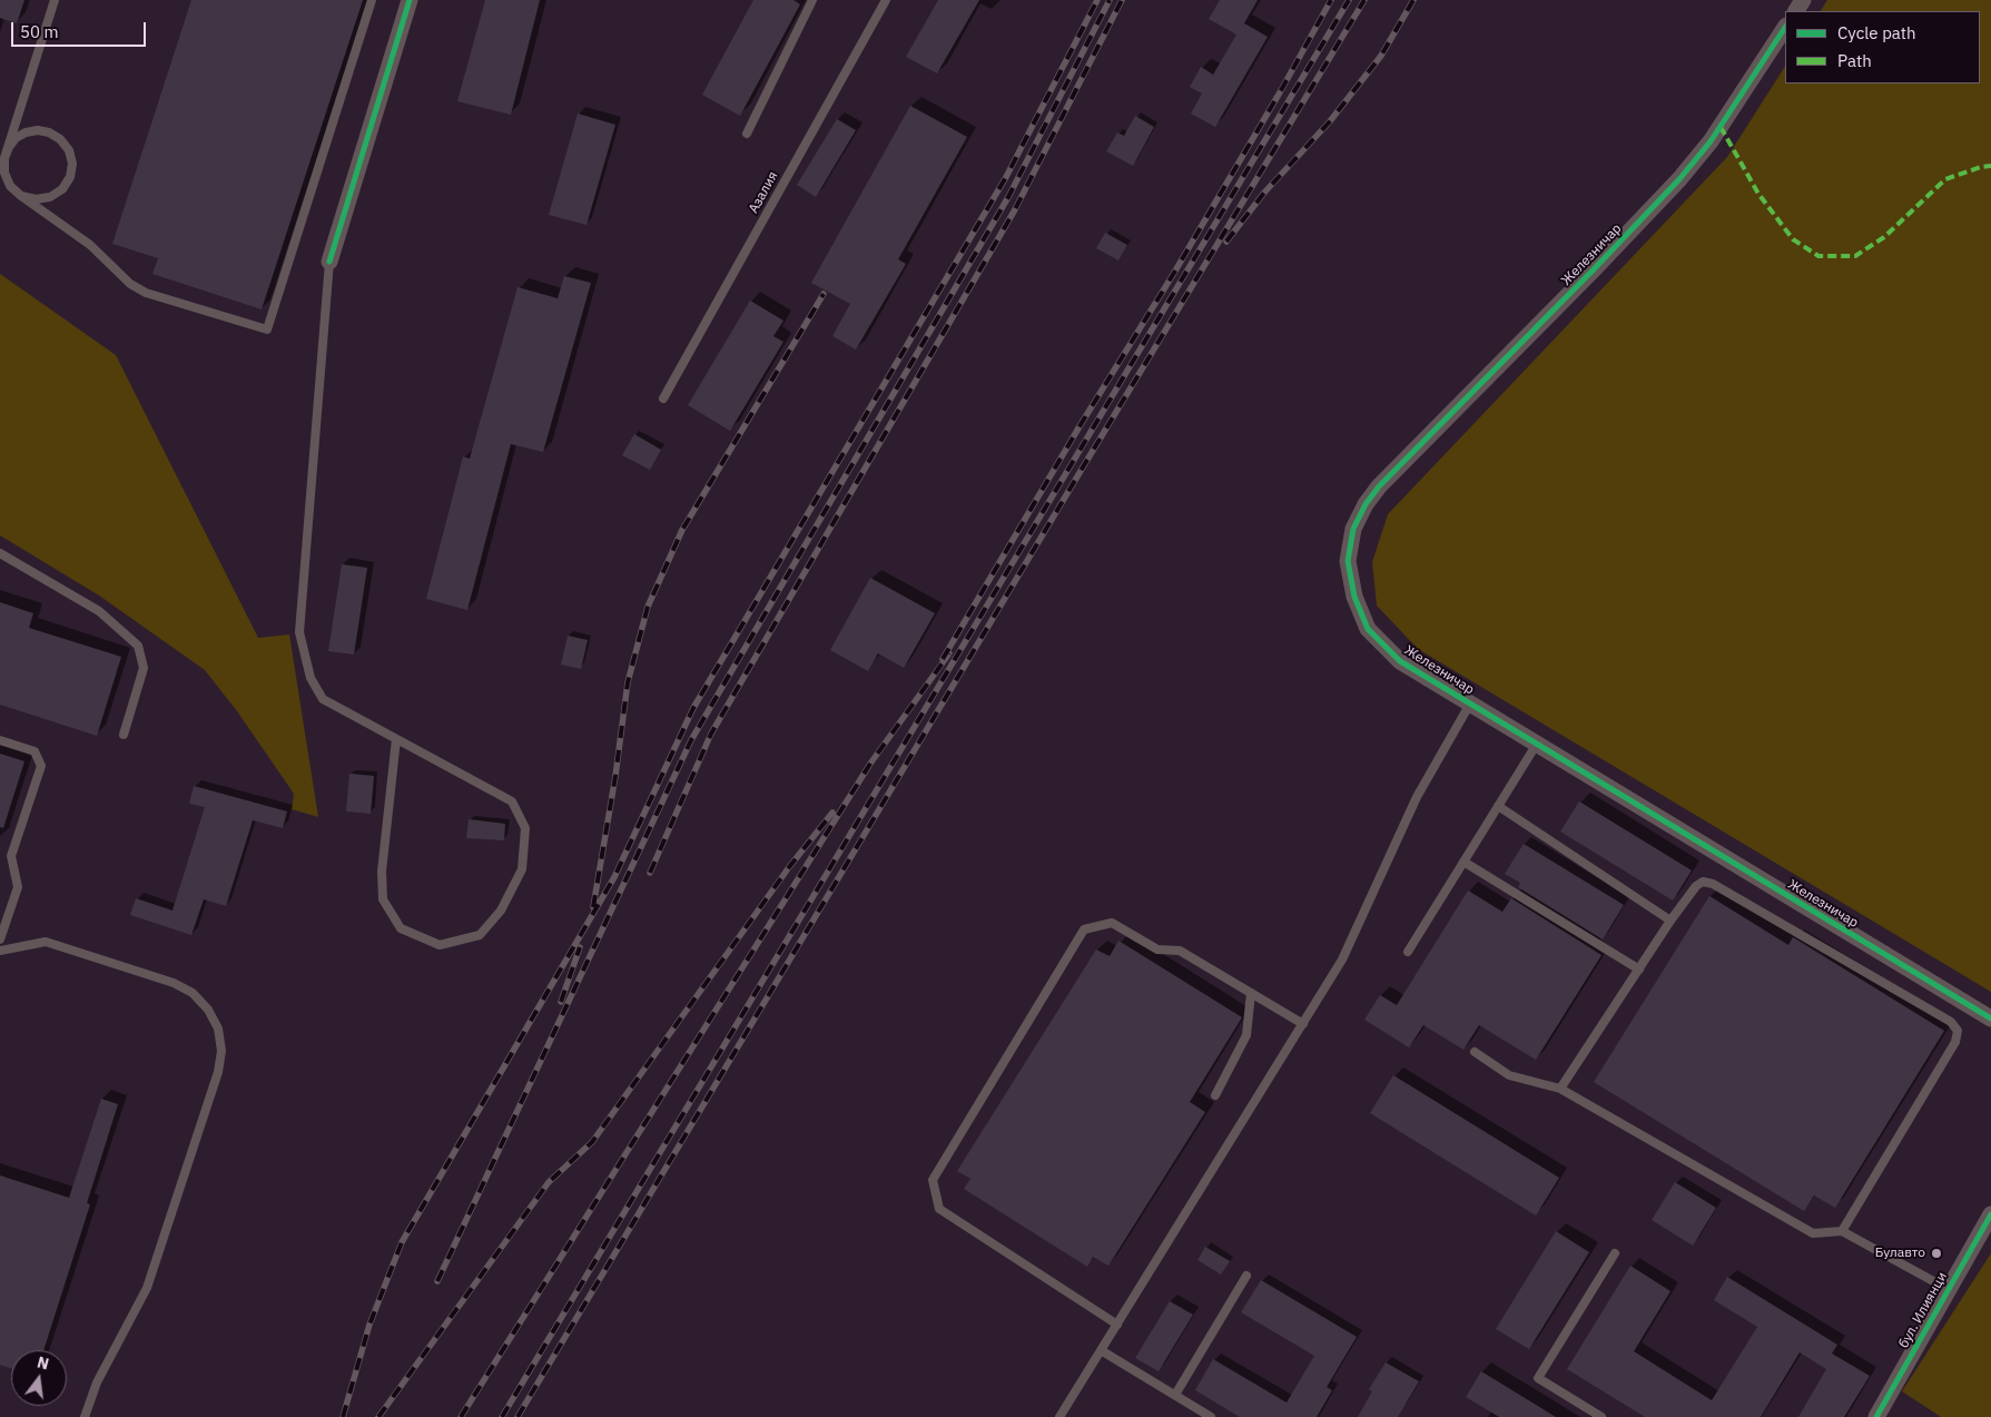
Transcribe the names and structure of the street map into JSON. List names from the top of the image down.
{
  "streets": {
    "street": ["Железничар", "бул. Илиянци"],
    "lane": ["Азалия"]
  },
  "places": ["Булавто"],
  "legend": ["Cycle path", "Path"],
  "scale_bar": "50 m",
  "north": "top"
}
